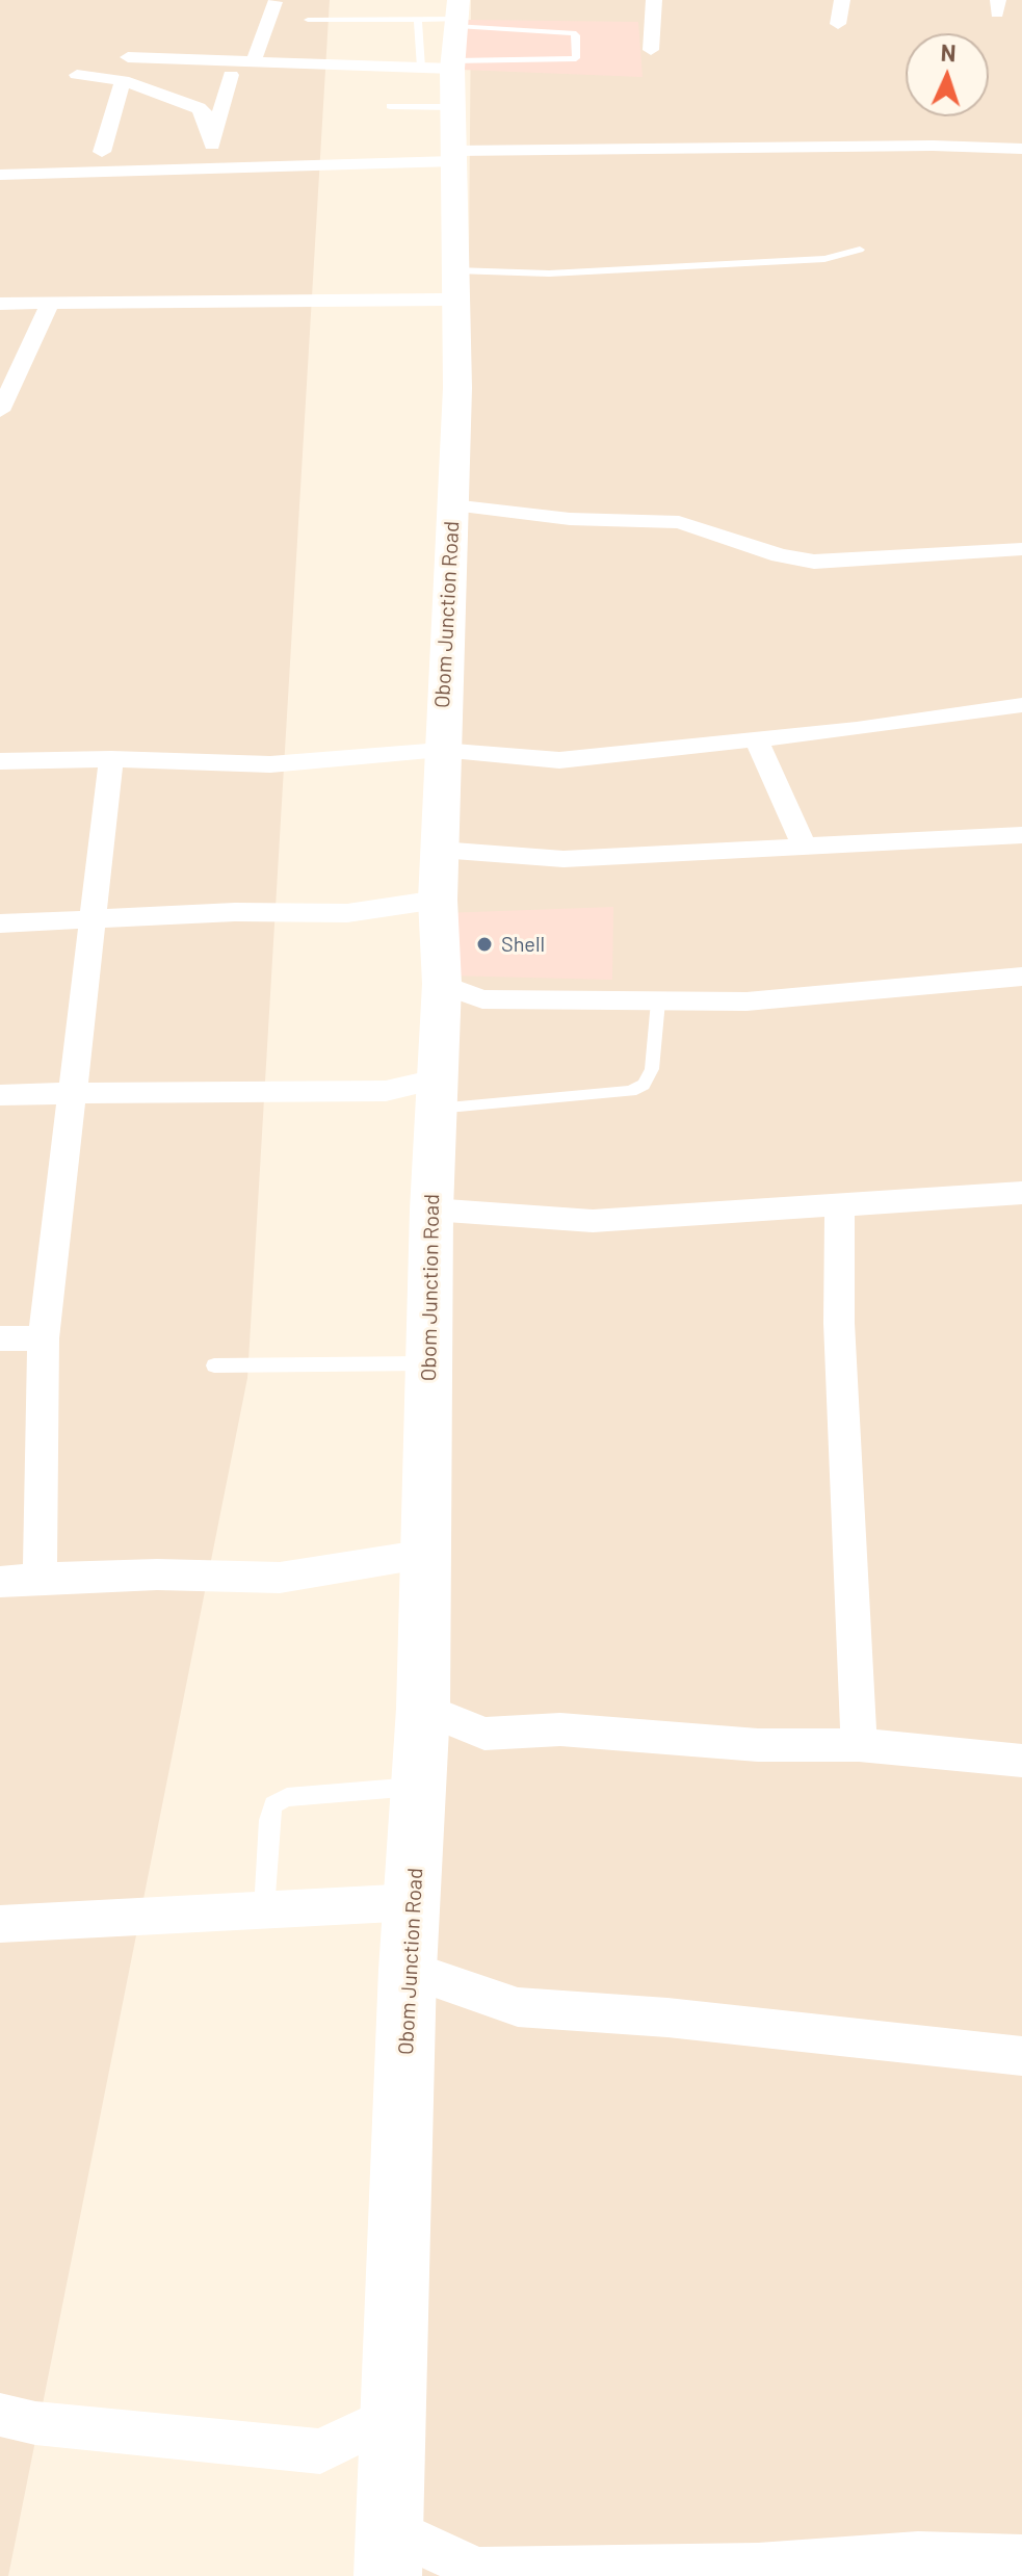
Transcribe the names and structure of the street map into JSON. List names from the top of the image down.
{
  "streets": {
    "main road": ["Obom Junction Road"]
  },
  "places": ["Shell"],
  "north": "top"
}
